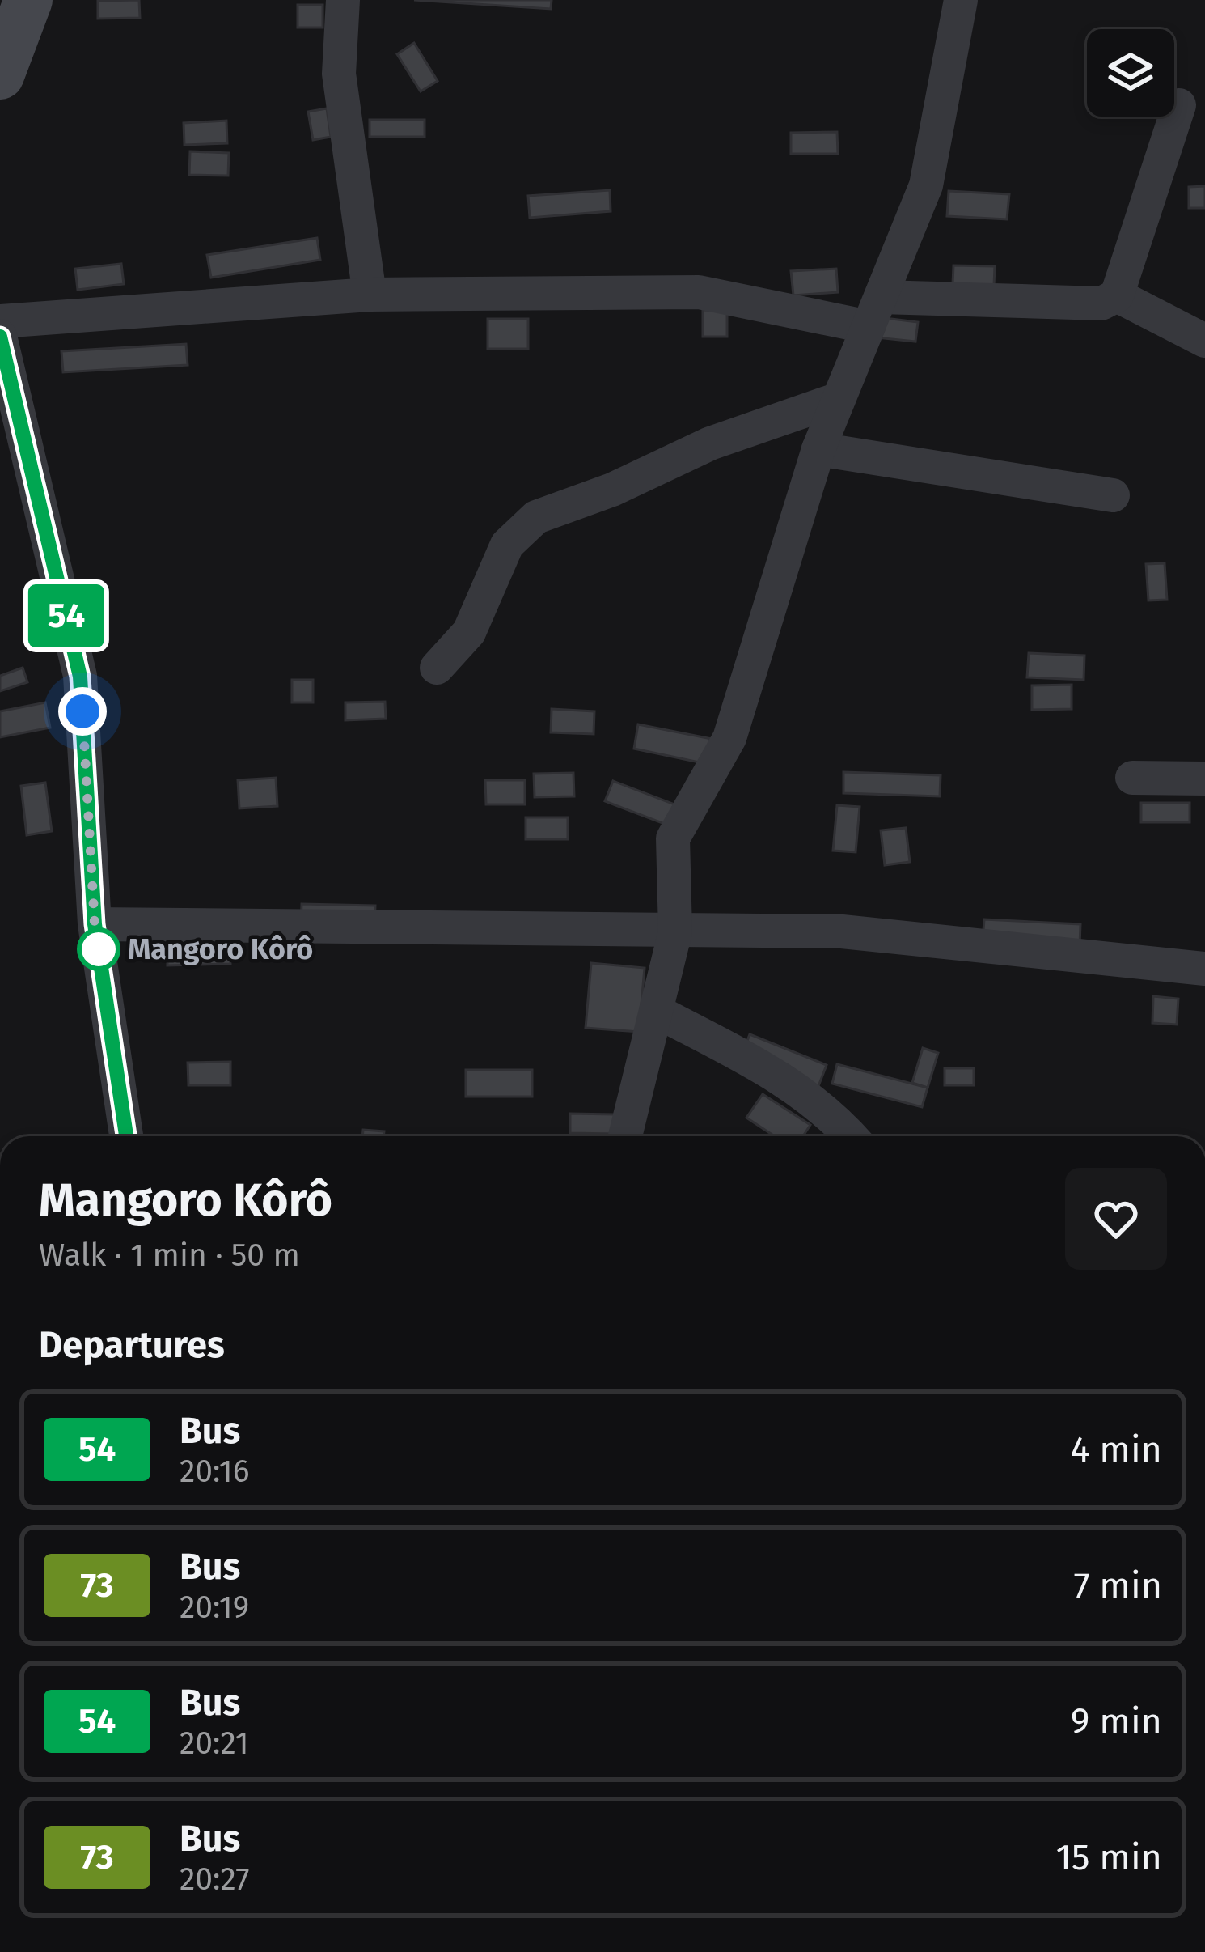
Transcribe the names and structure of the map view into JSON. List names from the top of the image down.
{
  "places": ["Mangoro Kôrô"],
  "lines": ["bus line 54"],
  "page": {
    "on_map": "54",
    "heading": [
      ["Mangoro Kôrô", "Walk · 1 min · 50 m"],
      "Departures"
    ],
    "list": [
      {
        "mark": "54",
        "name": "Bus",
        "note": "20:16",
        "value": "4 min"
      },
      {
        "mark": "73",
        "name": "Bus",
        "note": "20:19",
        "value": "7 min"
      },
      {
        "mark": "54",
        "name": "Bus",
        "note": "20:21",
        "value": "9 min"
      },
      {
        "mark": "73",
        "name": "Bus",
        "note": "20:27",
        "value": "15 min"
      }
    ]
  }
}
